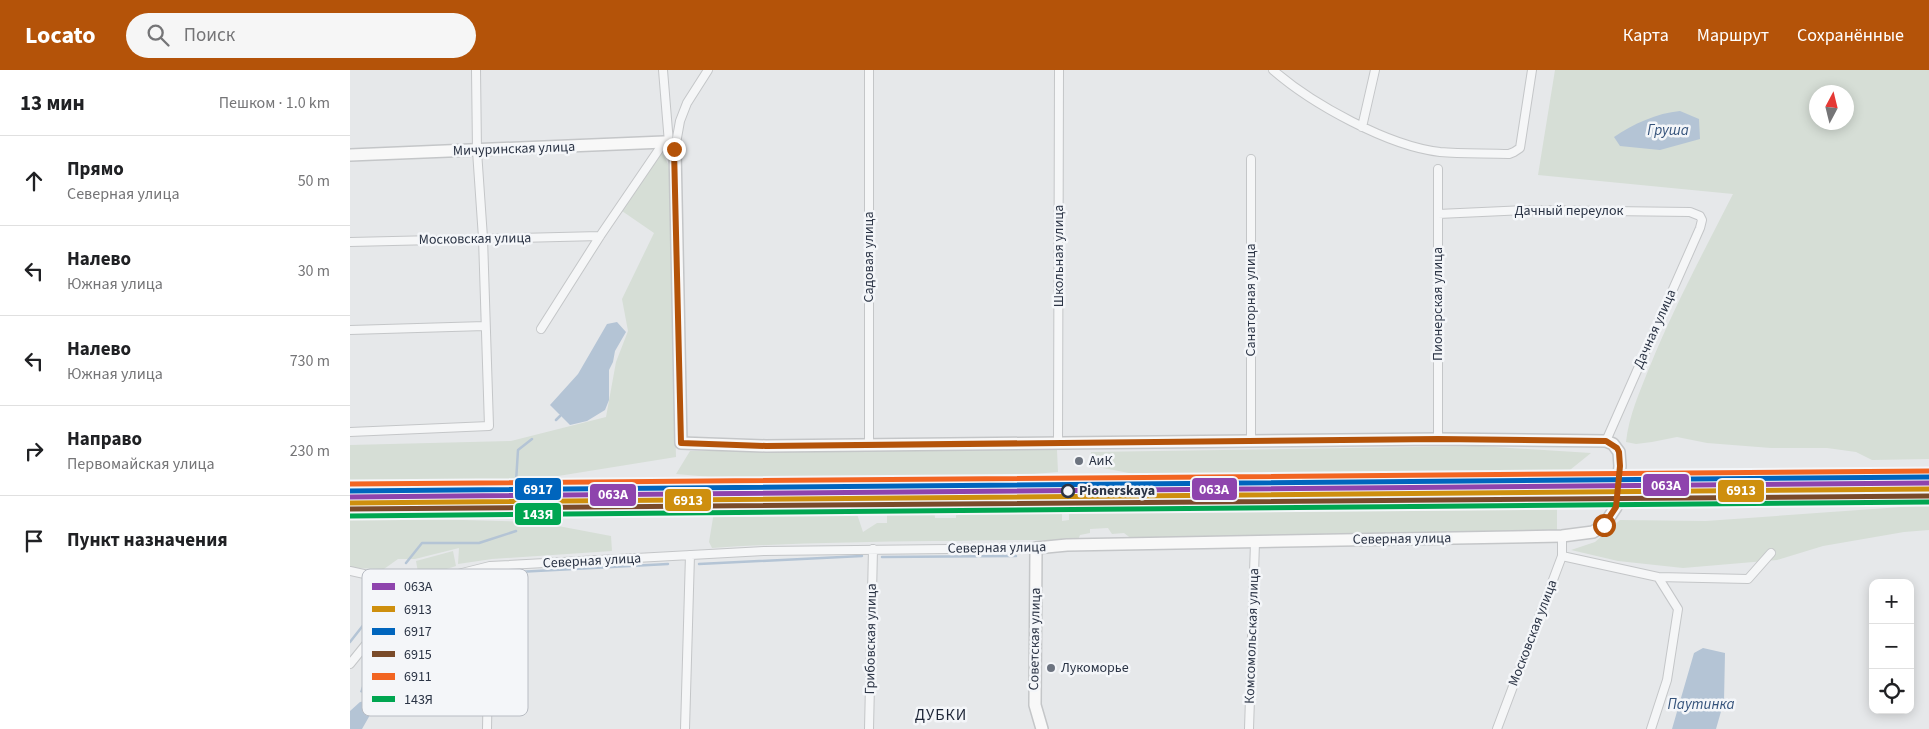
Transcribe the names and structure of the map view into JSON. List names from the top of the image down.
{
  "streets": {
    "street": [
      "Мичуринская улица",
      "Дачный переулок",
      "Московская улица",
      "Школьная улица",
      "Садовая улица",
      "Санаторная улица",
      "Пионерская улица",
      "Дачная улица",
      "Северная улица",
      "Комсомольская улица",
      "Грибовская улица",
      "Советская улица"
    ]
  },
  "crossings": [
    ["Дачный переулок", "Пионерская улица"],
    ["Дачный переулок", "Дачная улица"],
    ["Московская улица", "Северная улица"],
    ["Дачная улица", "Северная улица"],
    ["Северная улица", "Комсомольская улица"],
    ["Северная улица", "Грибовская улица"],
    ["Северная улица", "Советская улица"]
  ],
  "districts": ["ДУБКИ"],
  "water": ["Груша", "Паутинка"],
  "places": ["АиК", "Pionerskaya", "Лукоморье"],
  "lines": [
    "transit line 6911",
    "transit line 6917",
    "transit line 063А",
    "transit line 6913",
    "transit line 6915",
    "transit line 143Я"
  ],
  "legend": [
    "063А",
    "6913",
    "6917",
    "6915",
    "6911",
    "143Я"
  ],
  "north": "top",
  "page": {
    "header": "Locato",
    "search": "Поиск",
    "nav": ["Карта", "Маршрут", "Сохранённые"],
    "heading": ["13 мин", "Пешком · 1.0 km"],
    "list": [
      ["Прямо", "Северная улица", "50 m"],
      ["Налево", "Южная улица", "30 m"],
      ["Налево", "Южная улица", "730 m"],
      ["Направо", "Первомайская улица", "230 m"],
      "Пункт назначения"
    ],
    "map_buttons": ["+", "−"]
  }
}
